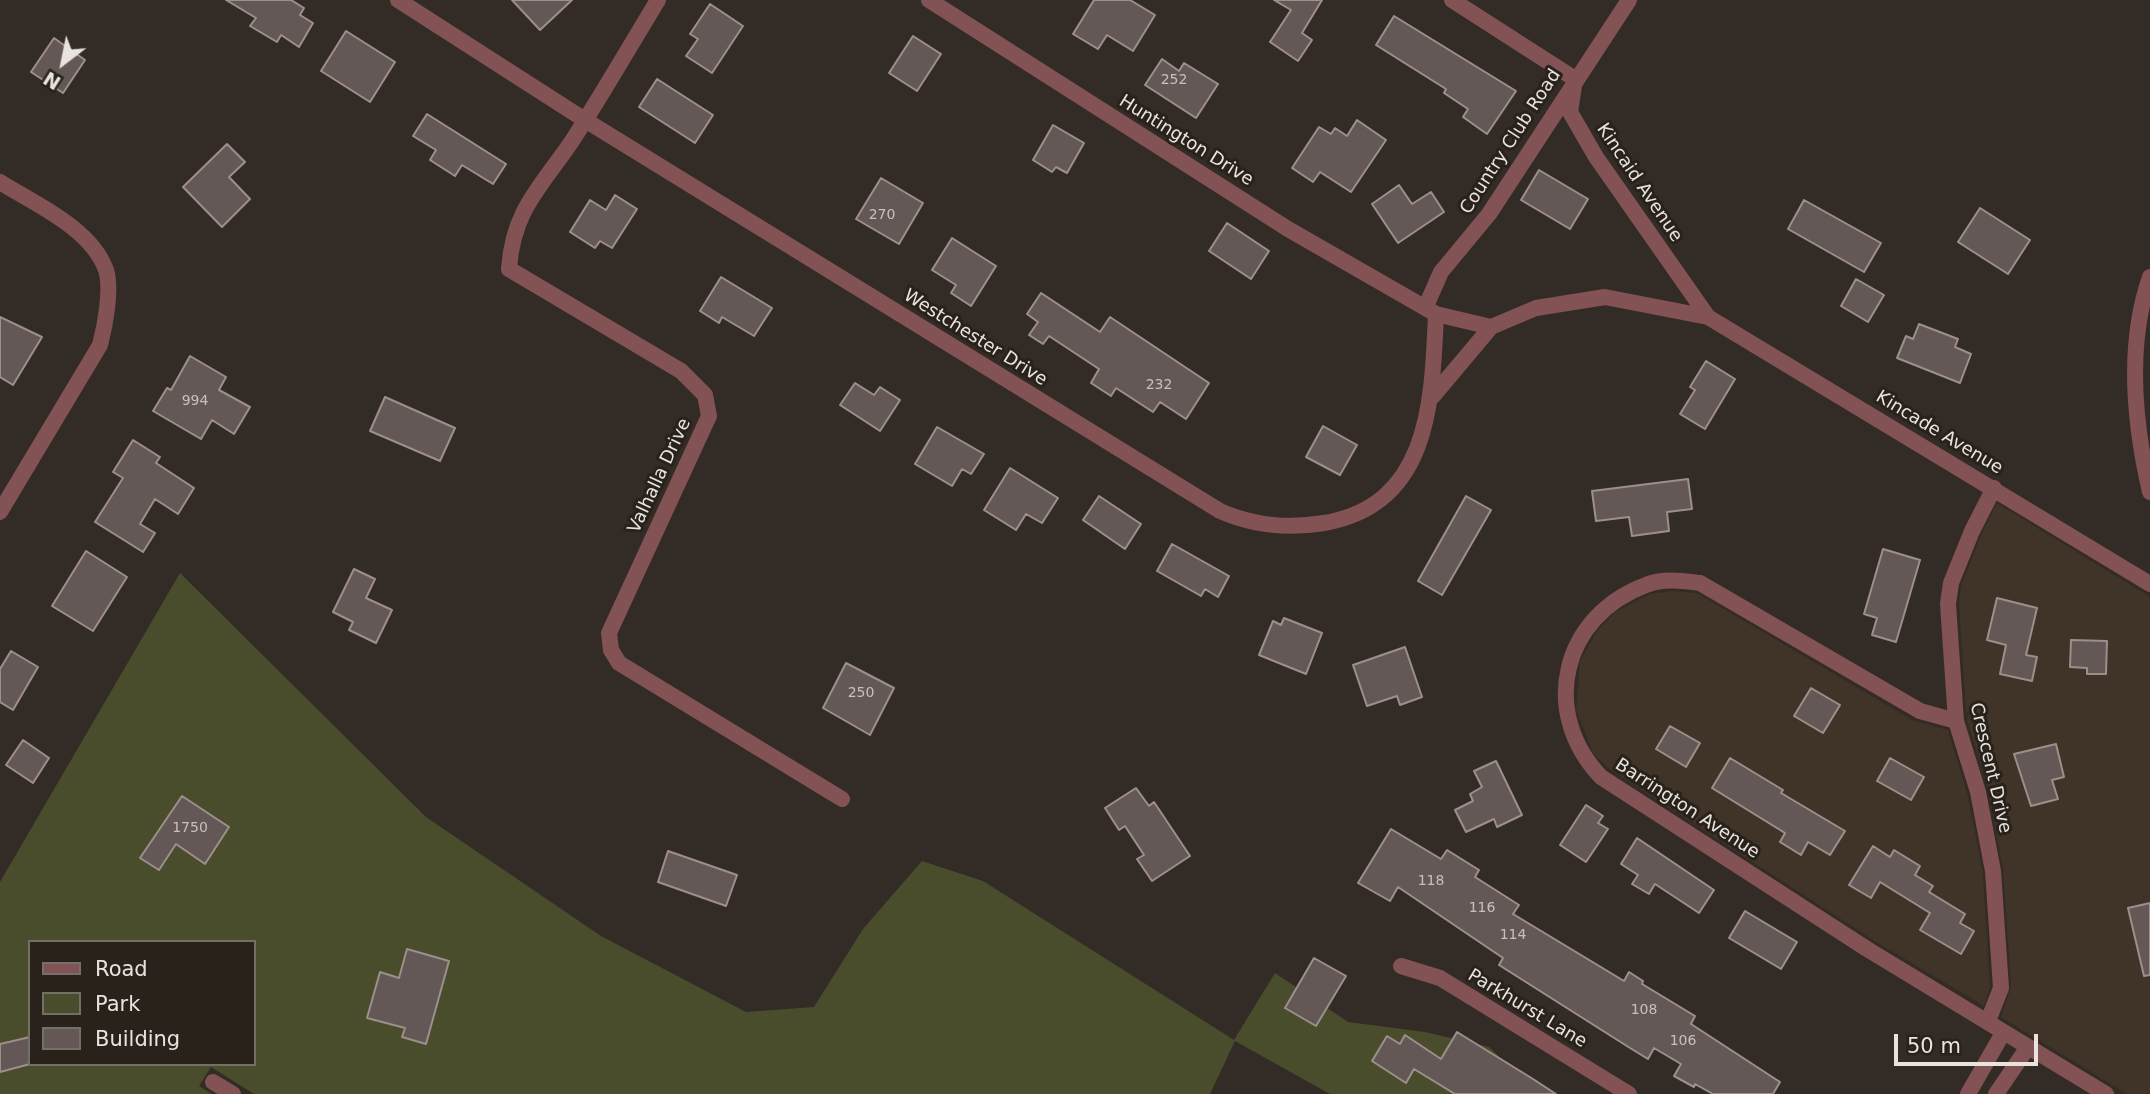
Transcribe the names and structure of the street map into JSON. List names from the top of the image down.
{
  "streets": {
    "street": [
      "Huntington Drive",
      "Country Club Road",
      "Kincaid Avenue",
      "Westchester Drive",
      "Kincade Avenue",
      "Valhalla Drive",
      "Crescent Drive",
      "Barrington Avenue",
      "Parkhurst Lane"
    ]
  },
  "crossings": [
    ["Huntington Drive", "Country Club Road"],
    ["Huntington Drive", "Westchester Drive"],
    ["Country Club Road", "Kincaid Avenue"],
    ["Country Club Road", "Westchester Drive"],
    ["Kincaid Avenue", "Kincade Avenue"],
    ["Westchester Drive", "Valhalla Drive"],
    ["Kincade Avenue", "Crescent Drive"],
    ["Crescent Drive", "Barrington Avenue"]
  ],
  "house_numbers": [
    "252",
    "270",
    "232",
    "994",
    "250",
    "1750",
    "118",
    "116",
    "114",
    "108",
    "106"
  ],
  "legend": ["Road", "Park", "Building"],
  "scale_bar": "50 m",
  "north": "bottom left"
}
